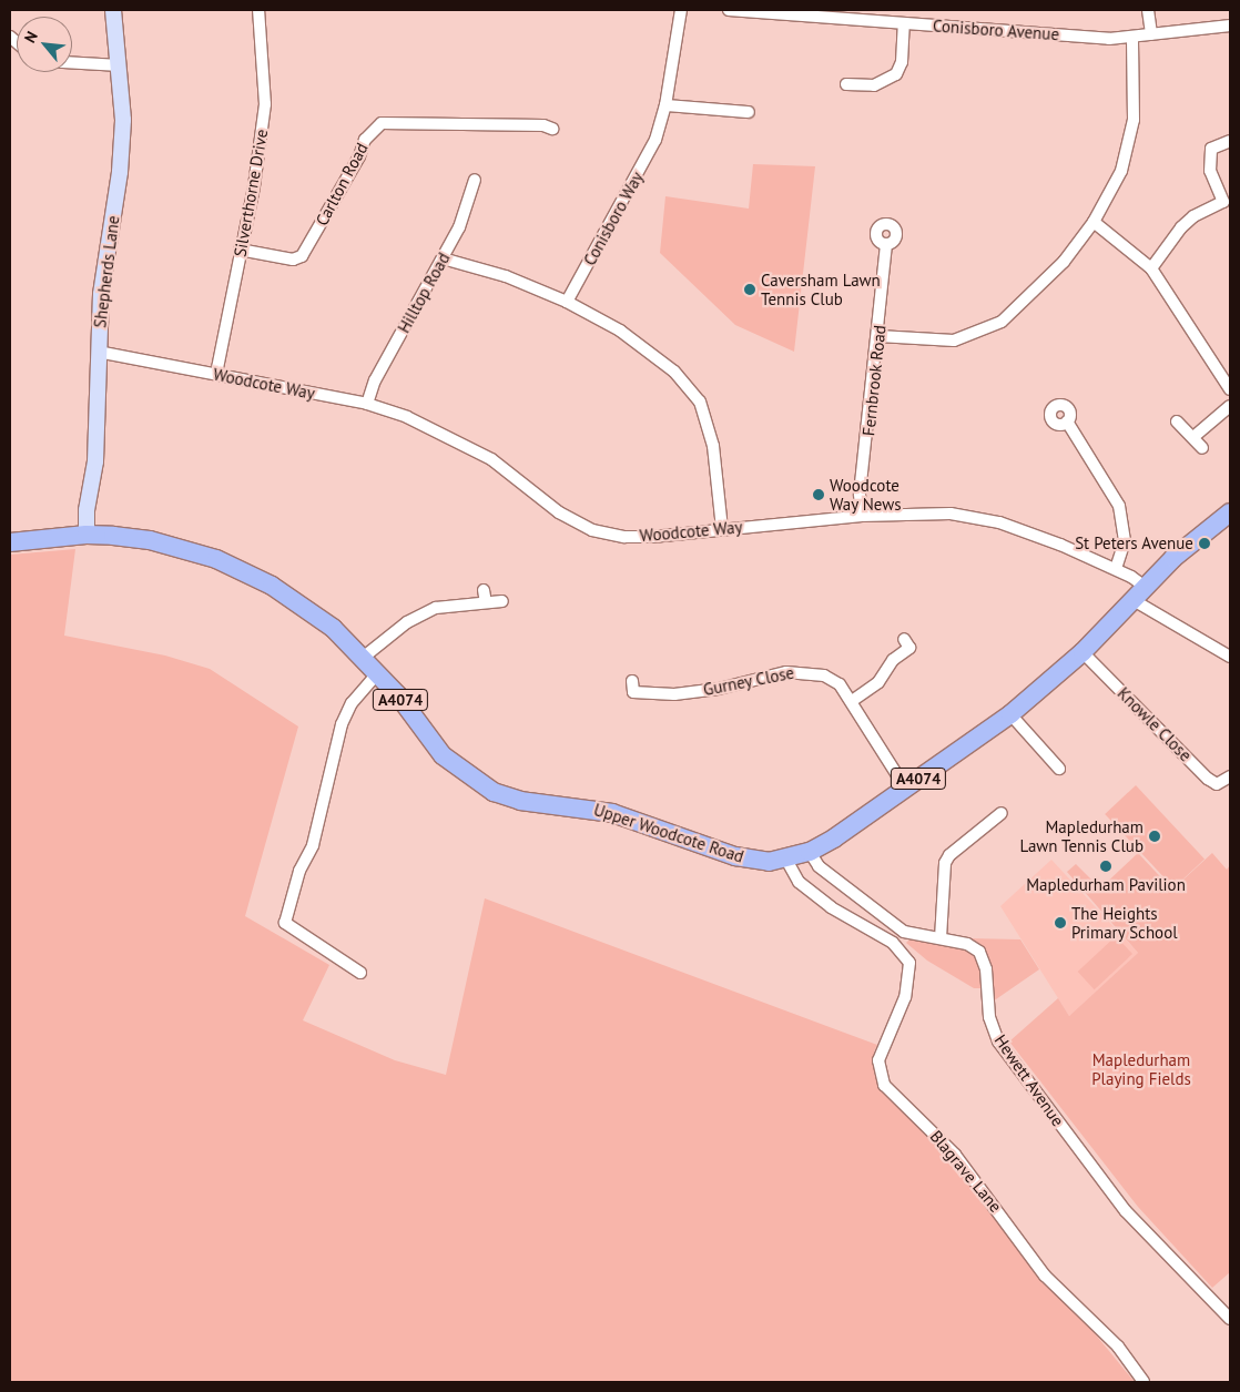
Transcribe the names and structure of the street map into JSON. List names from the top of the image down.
{
  "streets": {
    "main road": ["A4074", "Upper Woodcote Road"],
    "street": [
      "Conisboro Avenue",
      "Carlton Road",
      "Silverthorne Drive",
      "Conisboro Way",
      "Shepherds Lane",
      "Hilltop Road",
      "Fernbrook Road",
      "Woodcote Way",
      "Gurney Close",
      "Knowle Close",
      "Hewett Avenue",
      "Blagrave Lane"
    ]
  },
  "crossings": [
    ["Carlton Road", "Silverthorne Drive"],
    ["Silverthorne Drive", "Woodcote Way"],
    ["Shepherds Lane", "Woodcote Way"],
    ["Shepherds Lane", "Upper Woodcote Road"],
    ["Hilltop Road", "Woodcote Way"],
    ["Fernbrook Road", "Woodcote Way"],
    ["Woodcote Way", "A4074"],
    ["Woodcote Way", "Upper Woodcote Road"],
    ["Gurney Close", "Upper Woodcote Road"],
    ["A4074", "Upper Woodcote Road"],
    ["Knowle Close", "Upper Woodcote Road"],
    ["Upper Woodcote Road", "Hewett Avenue"],
    ["Upper Woodcote Road", "Blagrave Lane"]
  ],
  "parks": ["Mapledurham Playing Fields"],
  "places": [
    "Caversham Lawn Tennis Club",
    "Woodcote Way News",
    "St Peters Avenue",
    "Mapledurham Lawn Tennis Club",
    "Mapledurham Pavilion",
    "The Heights Primary School"
  ],
  "north": "top left"
}
